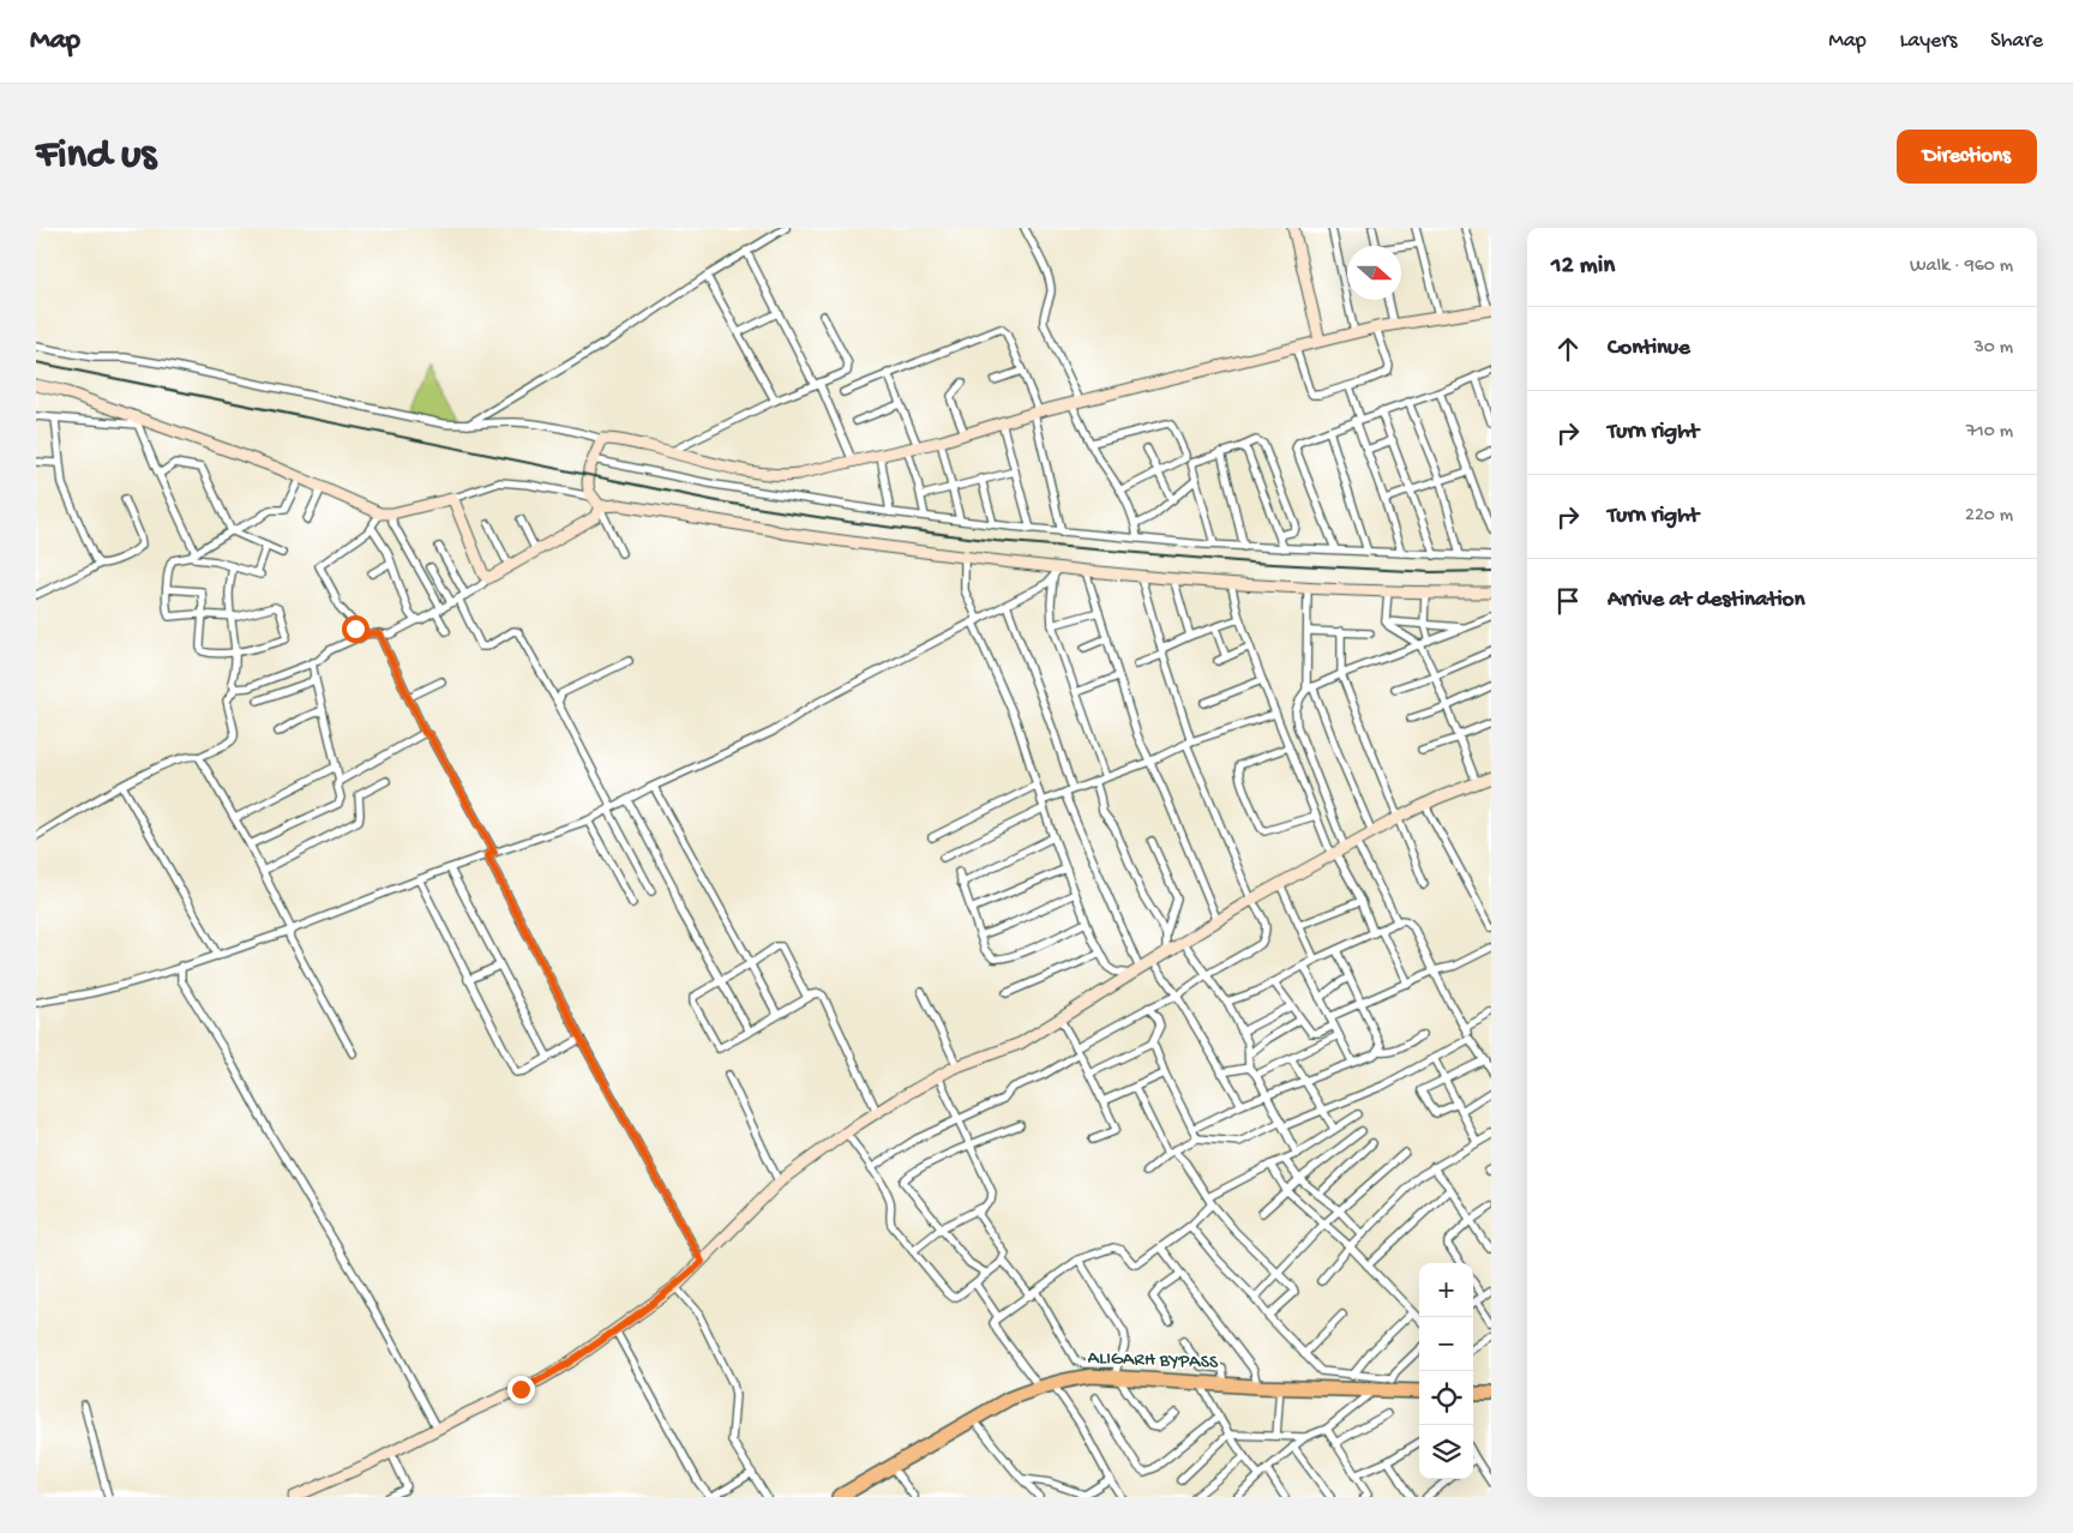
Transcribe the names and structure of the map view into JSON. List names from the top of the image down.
{
  "streets": {
    "highway": ["ALIGARH BYPASS"]
  },
  "north": "right",
  "page": {
    "header": "Map",
    "nav": ["Map", "Layers", "Share"],
    "buttons": "Directions",
    "title": "Find us",
    "heading": ["12 min", "Walk · 960 m"],
    "list": [
      ["Continue", "30 m"],
      ["Turn right", "710 m"],
      ["Turn right", "220 m"],
      "Arrive at destination"
    ],
    "map_buttons": ["+", "−"]
  }
}
